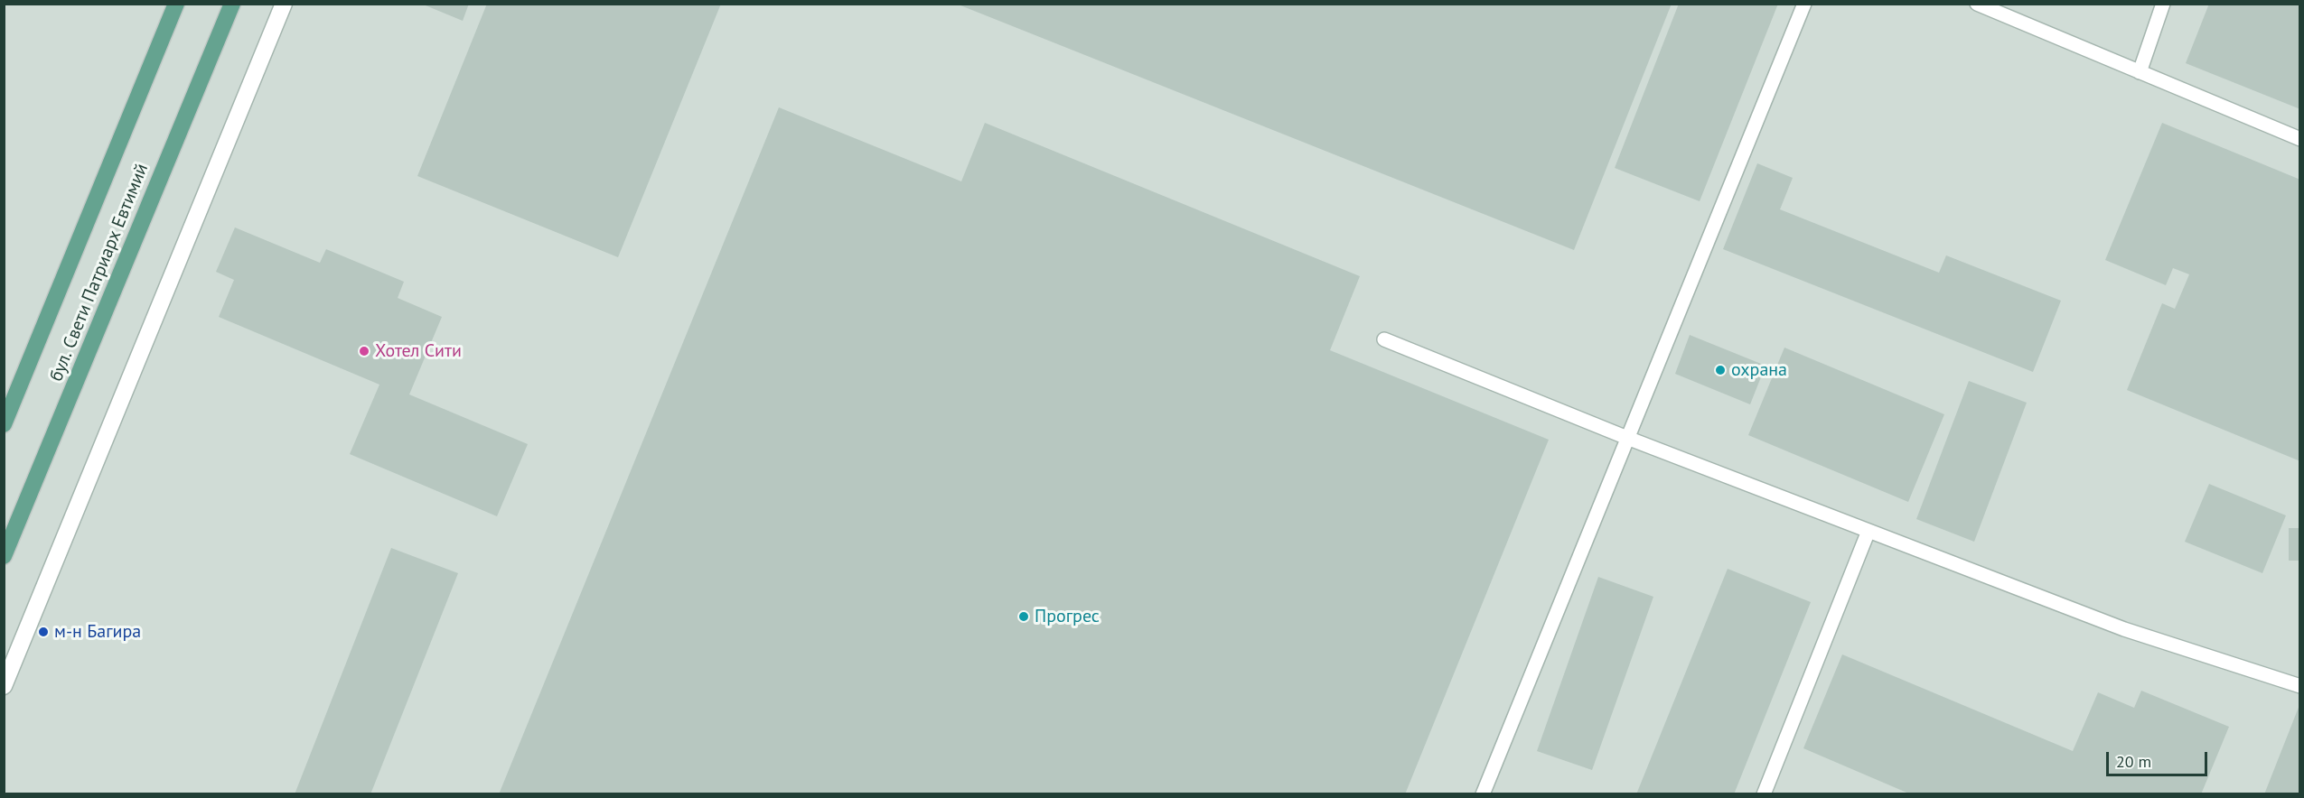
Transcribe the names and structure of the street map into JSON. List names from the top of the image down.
{
  "streets": {
    "main road": ["бул. Свети Патриарх Евтимий"]
  },
  "places": [
    "Хотел Сити",
    "охрана",
    "Прогрес",
    "м-н Багира"
  ],
  "scale_bar": "20 m"
}
